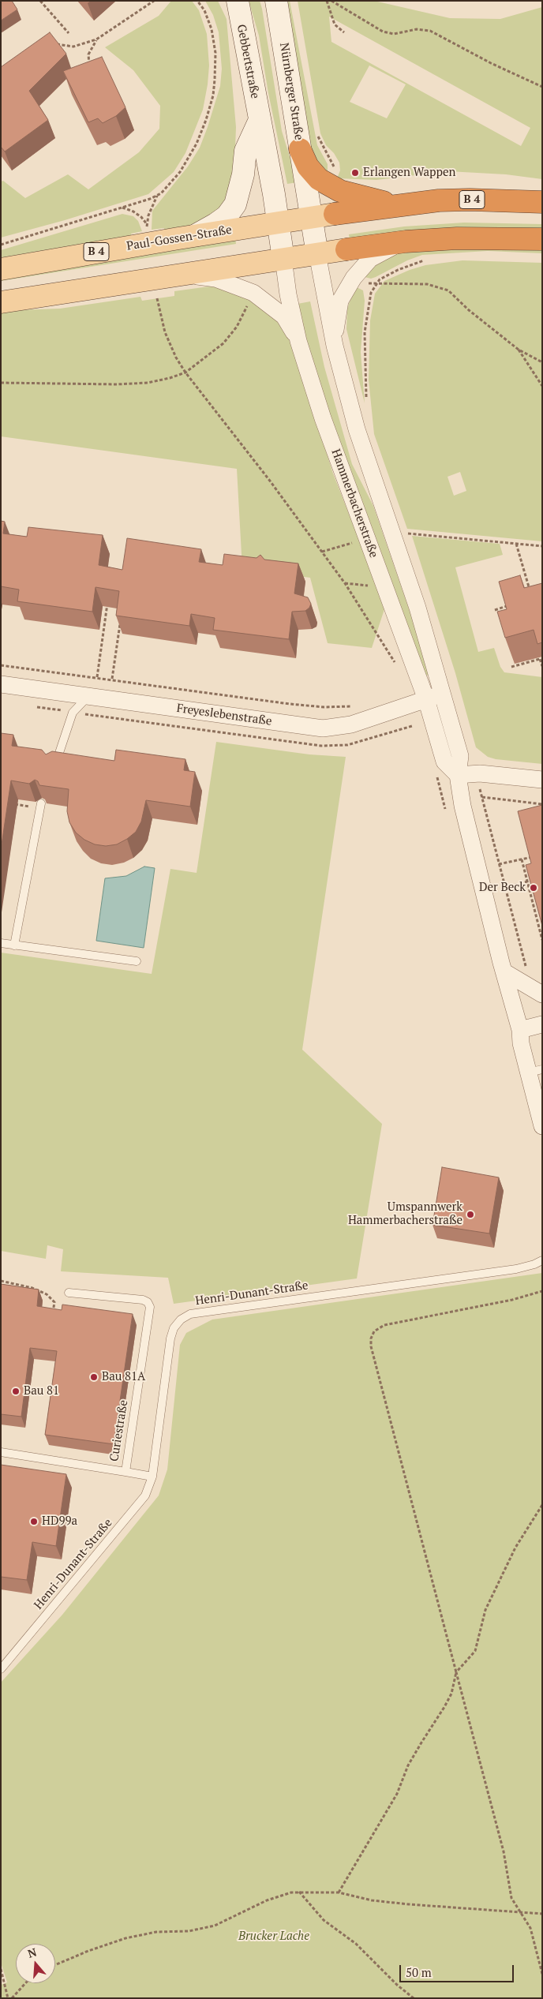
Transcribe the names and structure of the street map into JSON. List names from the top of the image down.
{
  "streets": {
    "highway": ["B 4"],
    "main road": ["Paul-Gossen-Straße"],
    "street": [
      "Gebbertstraße",
      "Nürnberger Straße",
      "Hammerbacherstraße",
      "Freyeslebenstraße"
    ],
    "lane": ["Henri-Dunant-Straße", "Curiestraße"]
  },
  "crossings": [
    ["Nürnberger Straße", "Paul-Gossen-Straße"],
    ["B 4", "Paul-Gossen-Straße"],
    ["Paul-Gossen-Straße", "Hammerbacherstraße"],
    ["Hammerbacherstraße", "Freyeslebenstraße"]
  ],
  "parks": ["Brucker Lache"],
  "places": [
    "Erlangen Wappen",
    "Der Beck",
    "Umspannwerk Hammerbacherstraße",
    "Bau 81A",
    "Bau 81",
    "HD99a"
  ],
  "scale_bar": "50 m",
  "north": "top"
}
